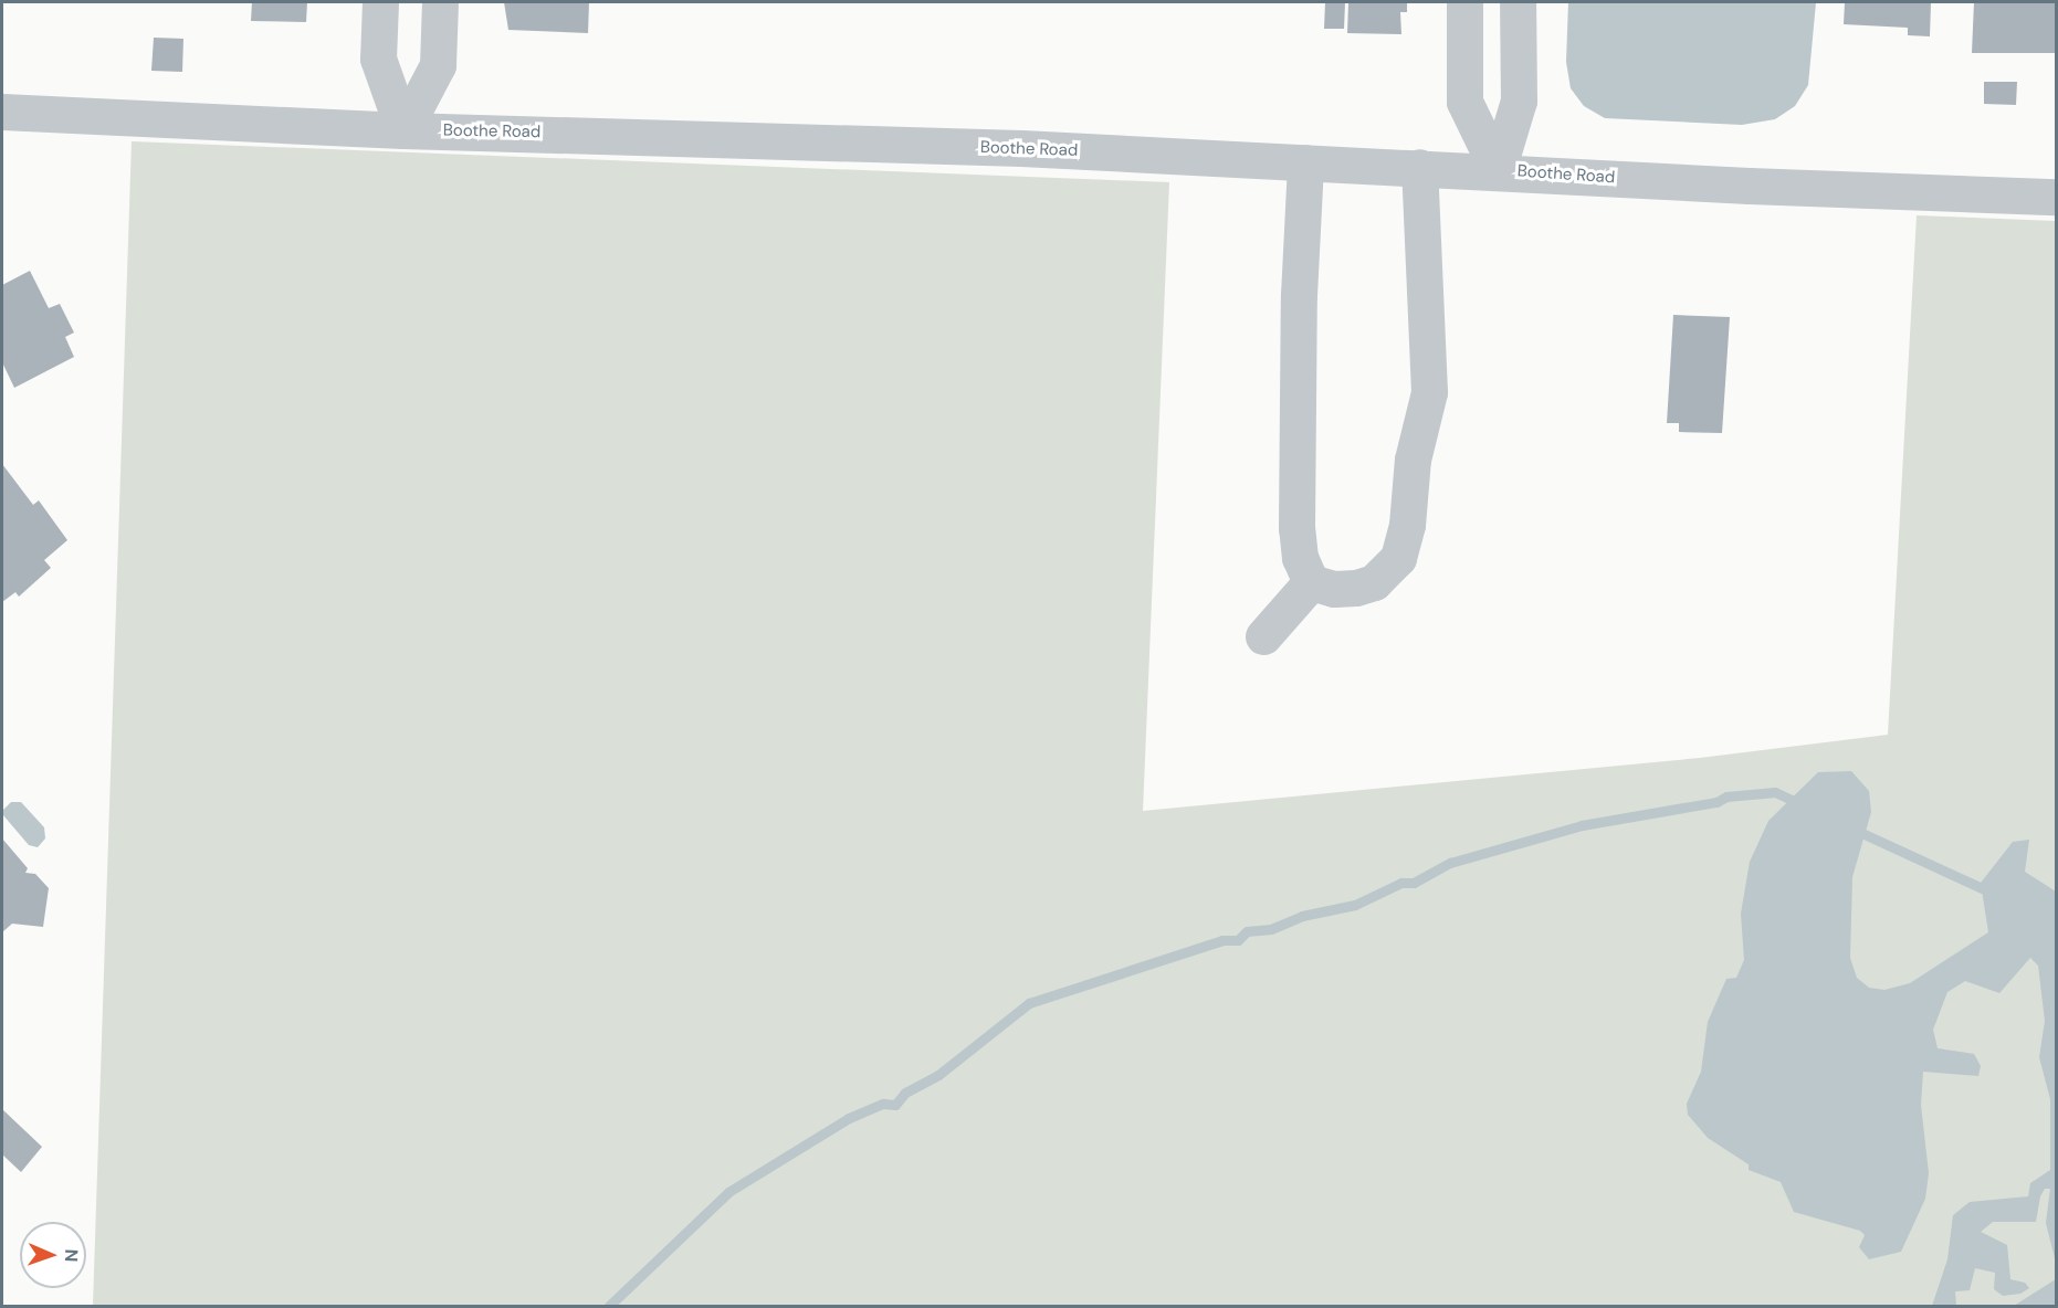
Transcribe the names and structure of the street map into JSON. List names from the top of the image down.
{
  "streets": {
    "street": ["Boothe Road"]
  },
  "north": "right"
}
